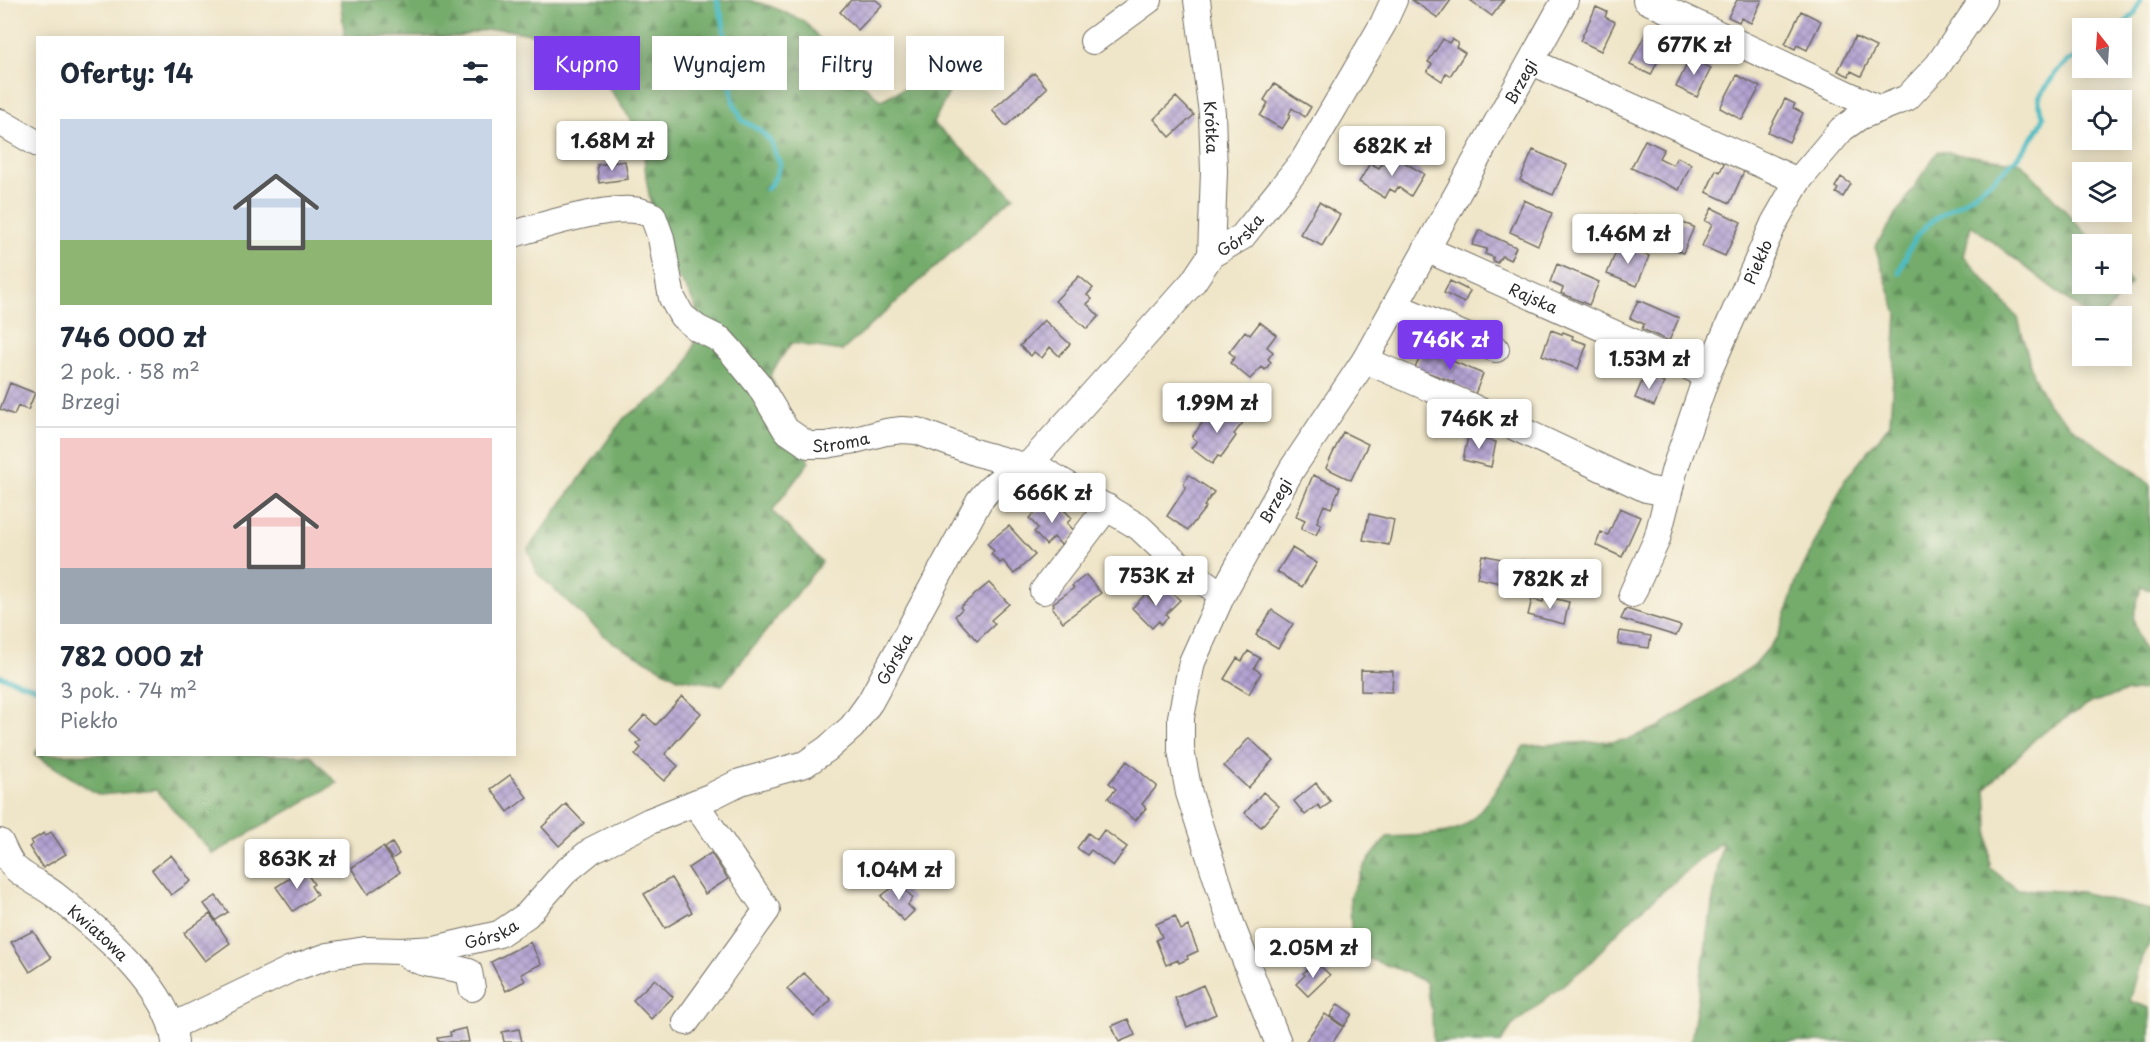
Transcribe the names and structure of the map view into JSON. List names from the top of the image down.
{
  "streets": {
    "street": [
      "Brzegi",
      "Krótka",
      "Górska",
      "Piekło",
      "Rajska",
      "Stroma",
      "Kwiatowa"
    ]
  },
  "crossings": [
    ["Brzegi", "Rajska"],
    ["Brzegi", "Stroma"],
    ["Krótka", "Górska"],
    ["Górska", "Stroma"],
    ["Górska", "Kwiatowa"],
    ["Piekło", "Rajska"]
  ],
  "north": "top",
  "page": {
    "map_buttons": ["+", "−"],
    "price": [
      "677K zł",
      "1.68M zł",
      "682K zł",
      "1.46M zł",
      "746K zł",
      "1.53M zł",
      "1.99M zł",
      "746K zł",
      "666K zł",
      "753K zł",
      "782K zł",
      "863K zł",
      "1.04M zł",
      "2.05M zł"
    ],
    "chip": [
      "Kupno",
      "Wynajem",
      "Filtry",
      "Nowe"
    ],
    "heading": "Oferty: 14",
    "list": [
      {
        "name": "746 000 zł",
        "note": "2 pok. · 58 m² · Brzegi"
      },
      {
        "name": "782 000 zł",
        "note": "3 pok. · 74 m² · Piekło"
      }
    ]
  }
}
